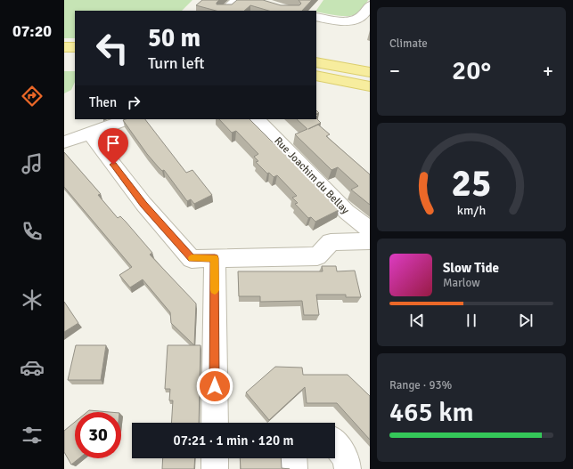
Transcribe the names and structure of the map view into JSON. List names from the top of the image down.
{
  "streets": {
    "street": ["Rue Joachim du Bellay"]
  },
  "page": {
    "tabs": "07:20",
    "tile": [
      "Climate",
      ["Range · 93%", "465 km"]
    ],
    "turn": ["50 m", "Turn left"],
    "heat": ["−", "20°", "+"],
    "then": "Then",
    "song": ["Slow Tide", "Marlow"],
    "limit": "30",
    "trip": "07:21 · 1 min · 120 m",
    "gauge": ["25", "km/h"]
  }
}
